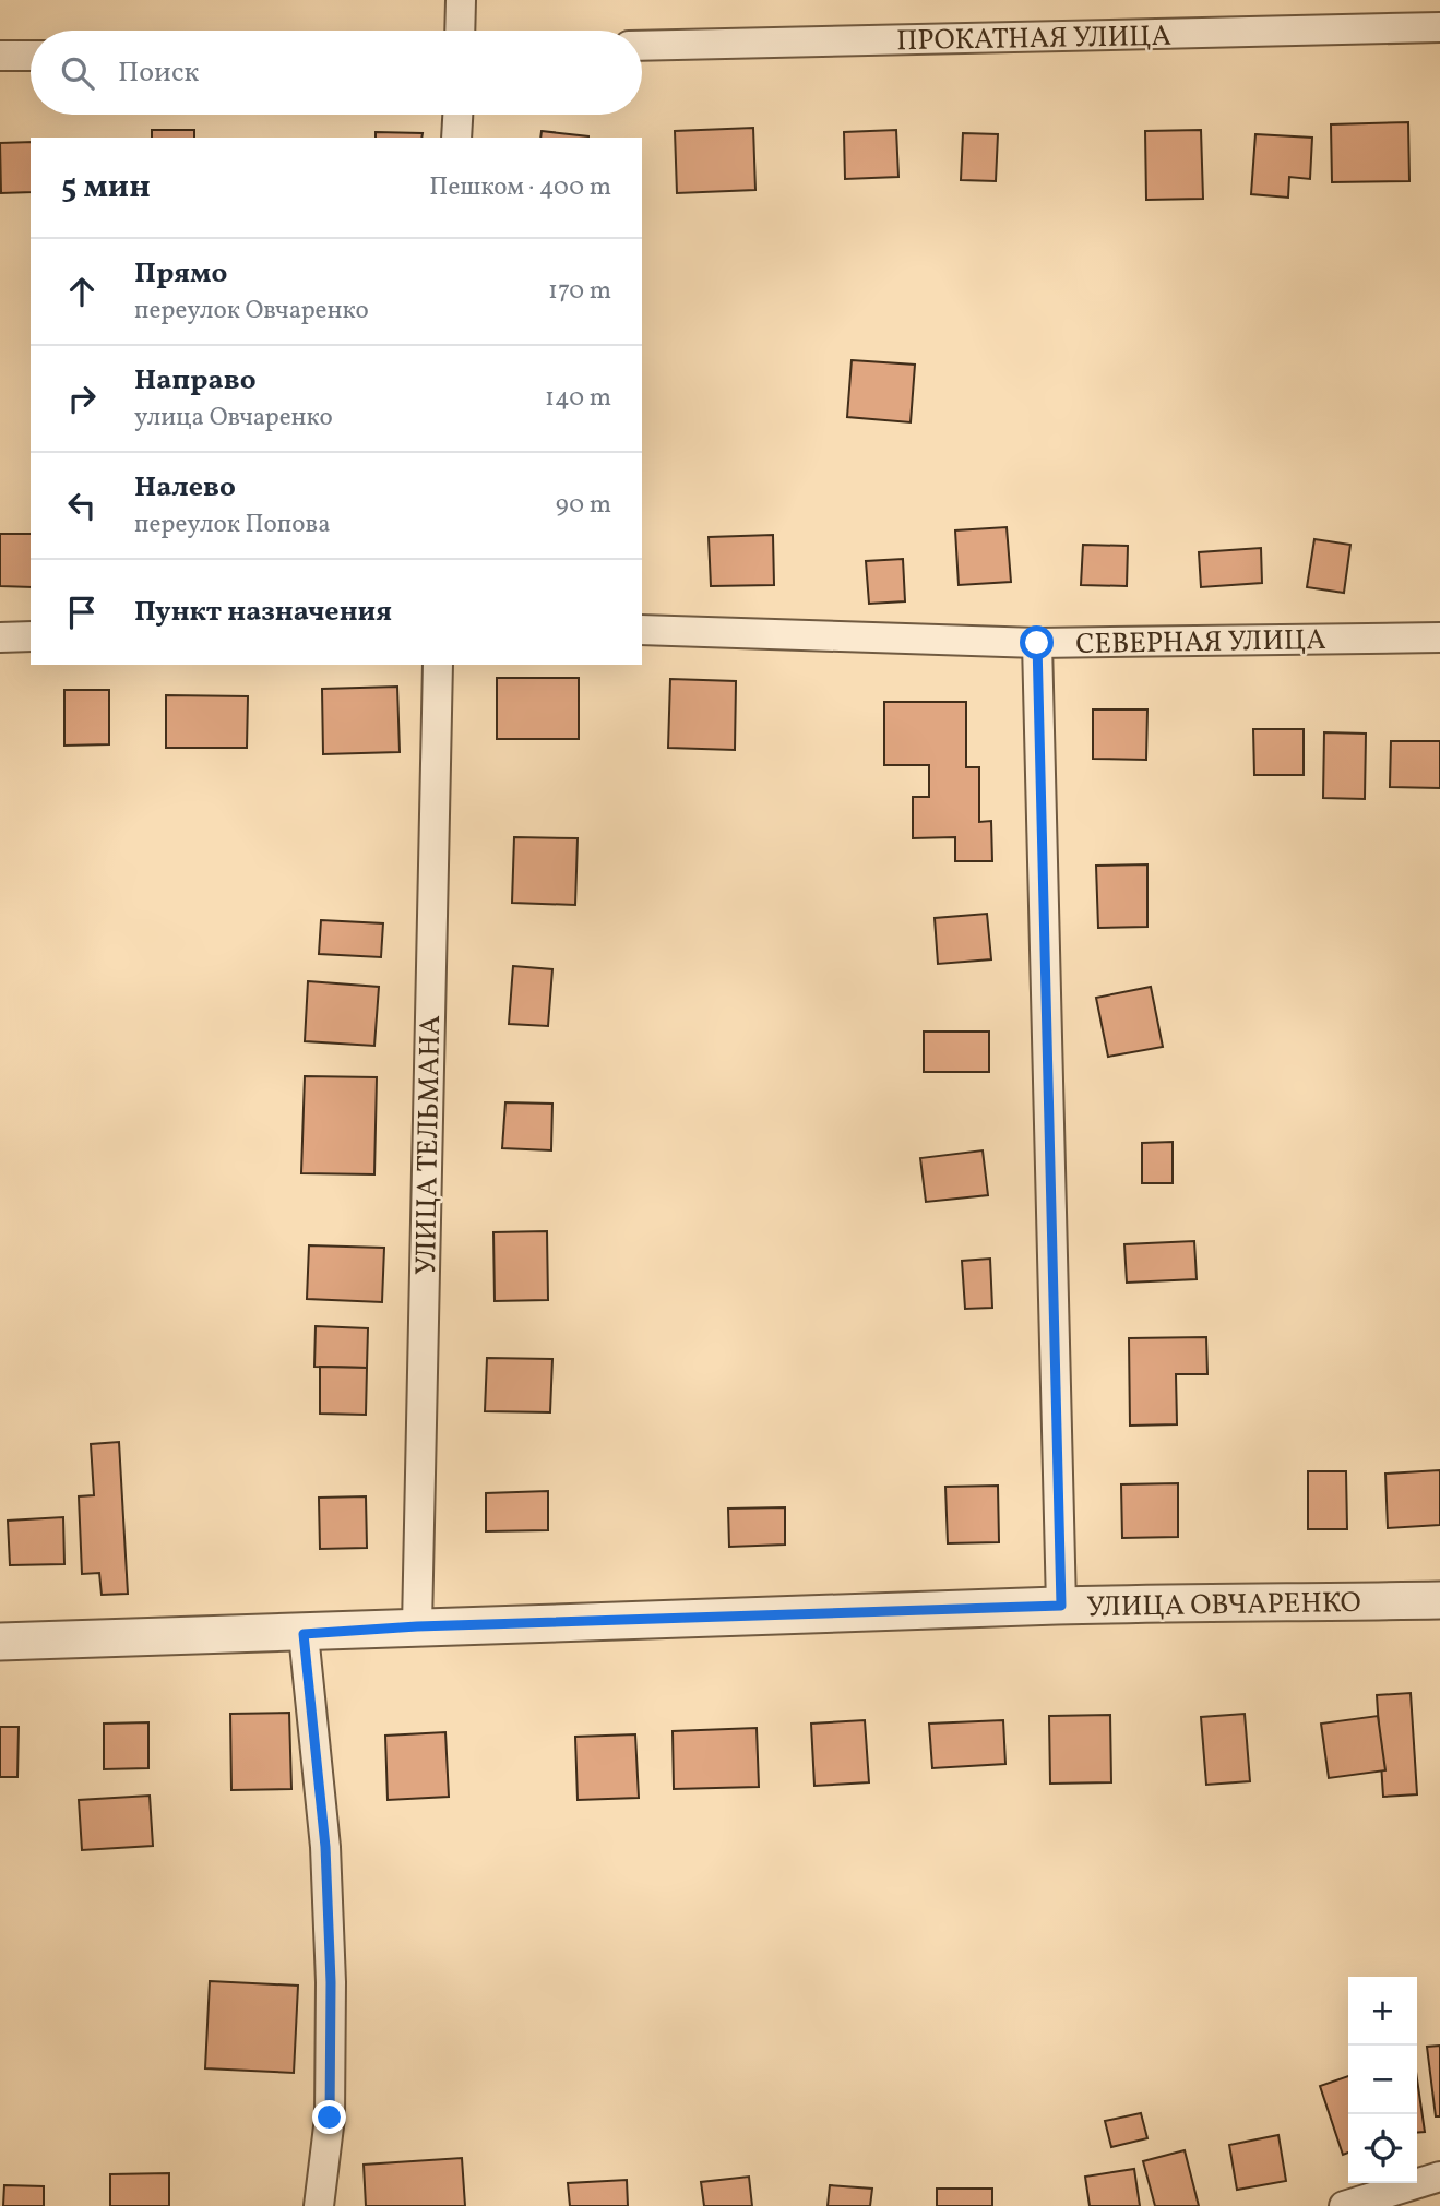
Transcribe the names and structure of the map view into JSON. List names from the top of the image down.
{
  "streets": {
    "street": [
      "ПРОКАТНАЯ УЛИЦА",
      "СЕВЕРНАЯ УЛИЦА",
      "УЛИЦА ТЕЛЬМАНА",
      "УЛИЦА ОВЧАРЕНКО"
    ]
  },
  "crossings": [
    ["УЛИЦА ТЕЛЬМАНА", "УЛИЦА ОВЧАРЕНКО"]
  ],
  "page": {
    "search": "Поиск",
    "heading": ["5 мин", "Пешком · 400 m"],
    "list": [
      ["Прямо", "переулок Овчаренко", "170 m"],
      ["Направо", "улица Овчаренко", "140 m"],
      ["Налево", "переулок Попова", "90 m"],
      "Пункт назначения"
    ],
    "map_buttons": ["+", "−"]
  }
}
